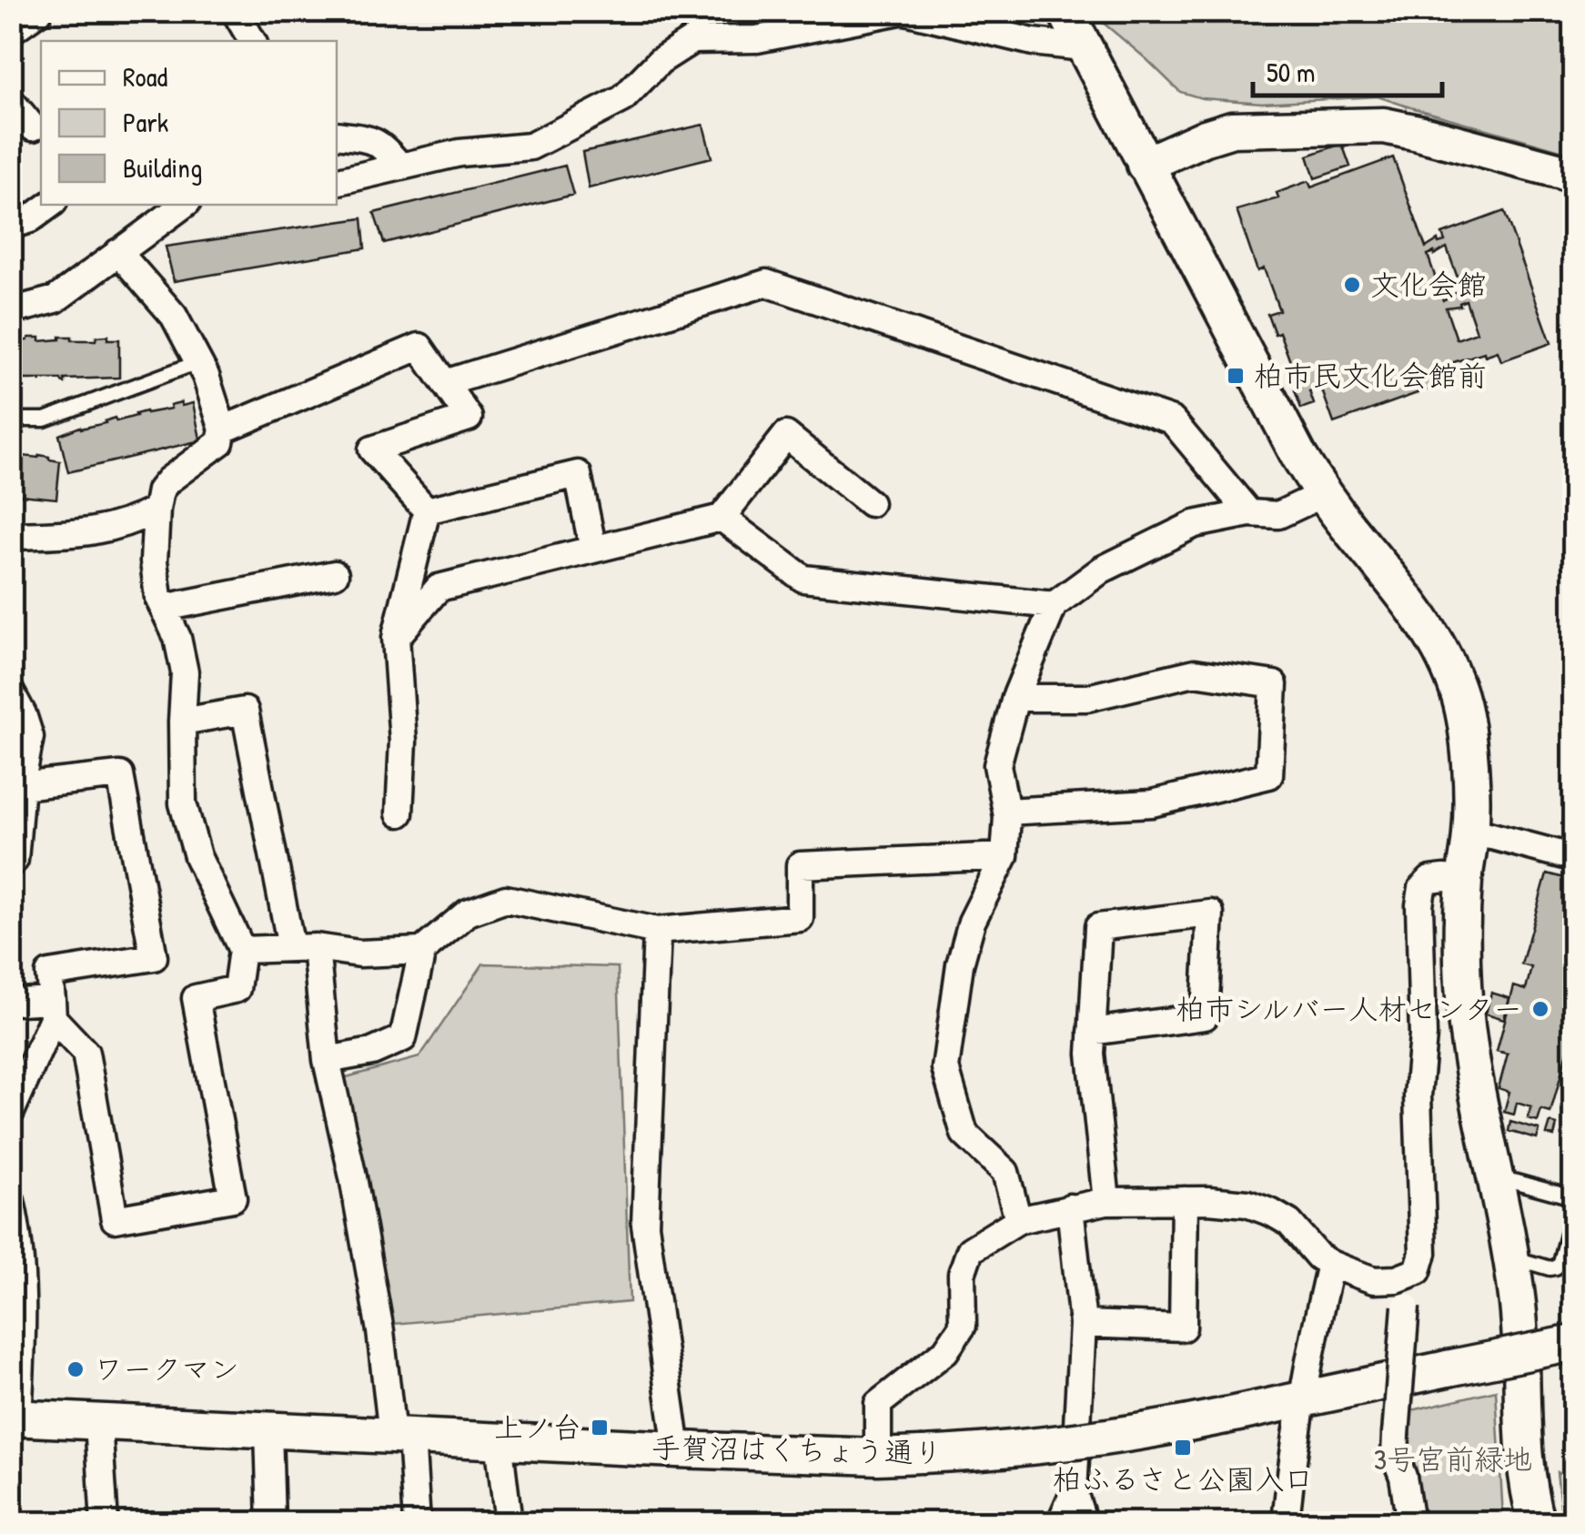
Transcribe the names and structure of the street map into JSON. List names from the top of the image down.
{
  "streets": {
    "street": ["手賀沼はくちょう通り"]
  },
  "parks": ["3号宮前緑地"],
  "places": {
    "other": ["文化会館", "柏市シルバー人材センター", "ワークマン"],
    "transit": ["柏市民文化会館前", "上ノ台", "柏ふるさと公園入口"]
  },
  "legend": ["Road", "Park", "Building"],
  "scale_bar": "50 m"
}
